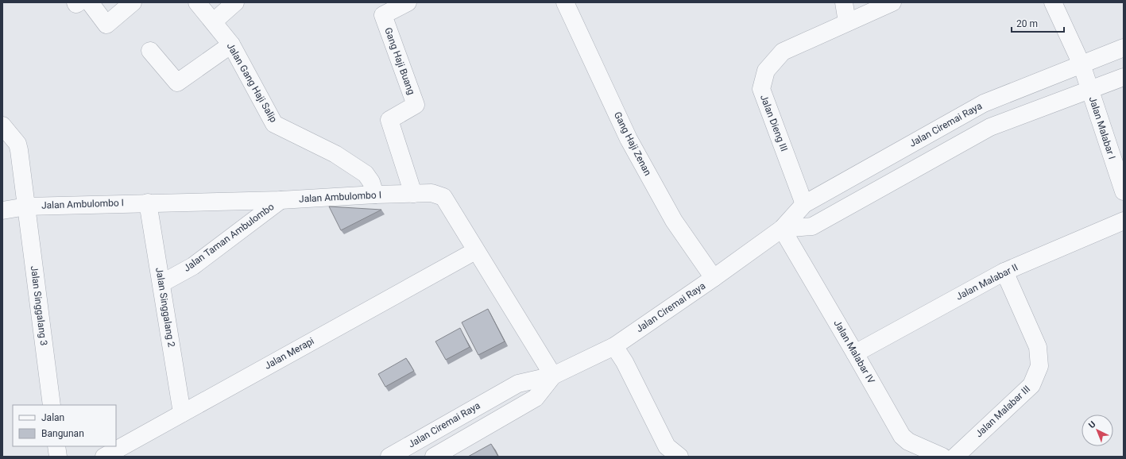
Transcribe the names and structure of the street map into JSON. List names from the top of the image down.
{
  "streets": {
    "street": [
      "Gang Haji Buang",
      "Jalan Gang Haji Salip",
      "Jalan Dieng III",
      "Jalan Ciremai Raya",
      "Jalan Malabar I",
      "Gang Haji Zenan",
      "Jalan Ambulombo I",
      "Jalan Taman Ambulombo",
      "Jalan Malabar II",
      "Jalan Singgalang 3",
      "Jalan Singgalang 2",
      "Jalan Malabar IV",
      "Jalan Merapi",
      "Jalan Malabar III"
    ]
  },
  "crossings": [
    ["Gang Haji Buang", "Jalan Ambulombo I"],
    ["Jalan Gang Haji Salip", "Jalan Ambulombo I"],
    ["Jalan Dieng III", "Jalan Ciremai Raya"],
    ["Jalan Ciremai Raya", "Jalan Malabar I"],
    ["Jalan Ciremai Raya", "Gang Haji Zenan"],
    ["Jalan Ciremai Raya", "Jalan Ambulombo I"],
    ["Jalan Ciremai Raya", "Jalan Malabar IV"],
    ["Jalan Ambulombo I", "Jalan Taman Ambulombo"],
    ["Jalan Ambulombo I", "Jalan Singgalang 3"],
    ["Jalan Ambulombo I", "Jalan Singgalang 2"],
    ["Jalan Ambulombo I", "Jalan Merapi"],
    ["Jalan Taman Ambulombo", "Jalan Singgalang 2"],
    ["Jalan Malabar II", "Jalan Malabar IV"],
    ["Jalan Malabar II", "Jalan Malabar III"],
    ["Jalan Singgalang 2", "Jalan Merapi"]
  ],
  "legend": ["Jalan", "Bangunan"],
  "scale_bar": "20 m",
  "north": "top left"
}
